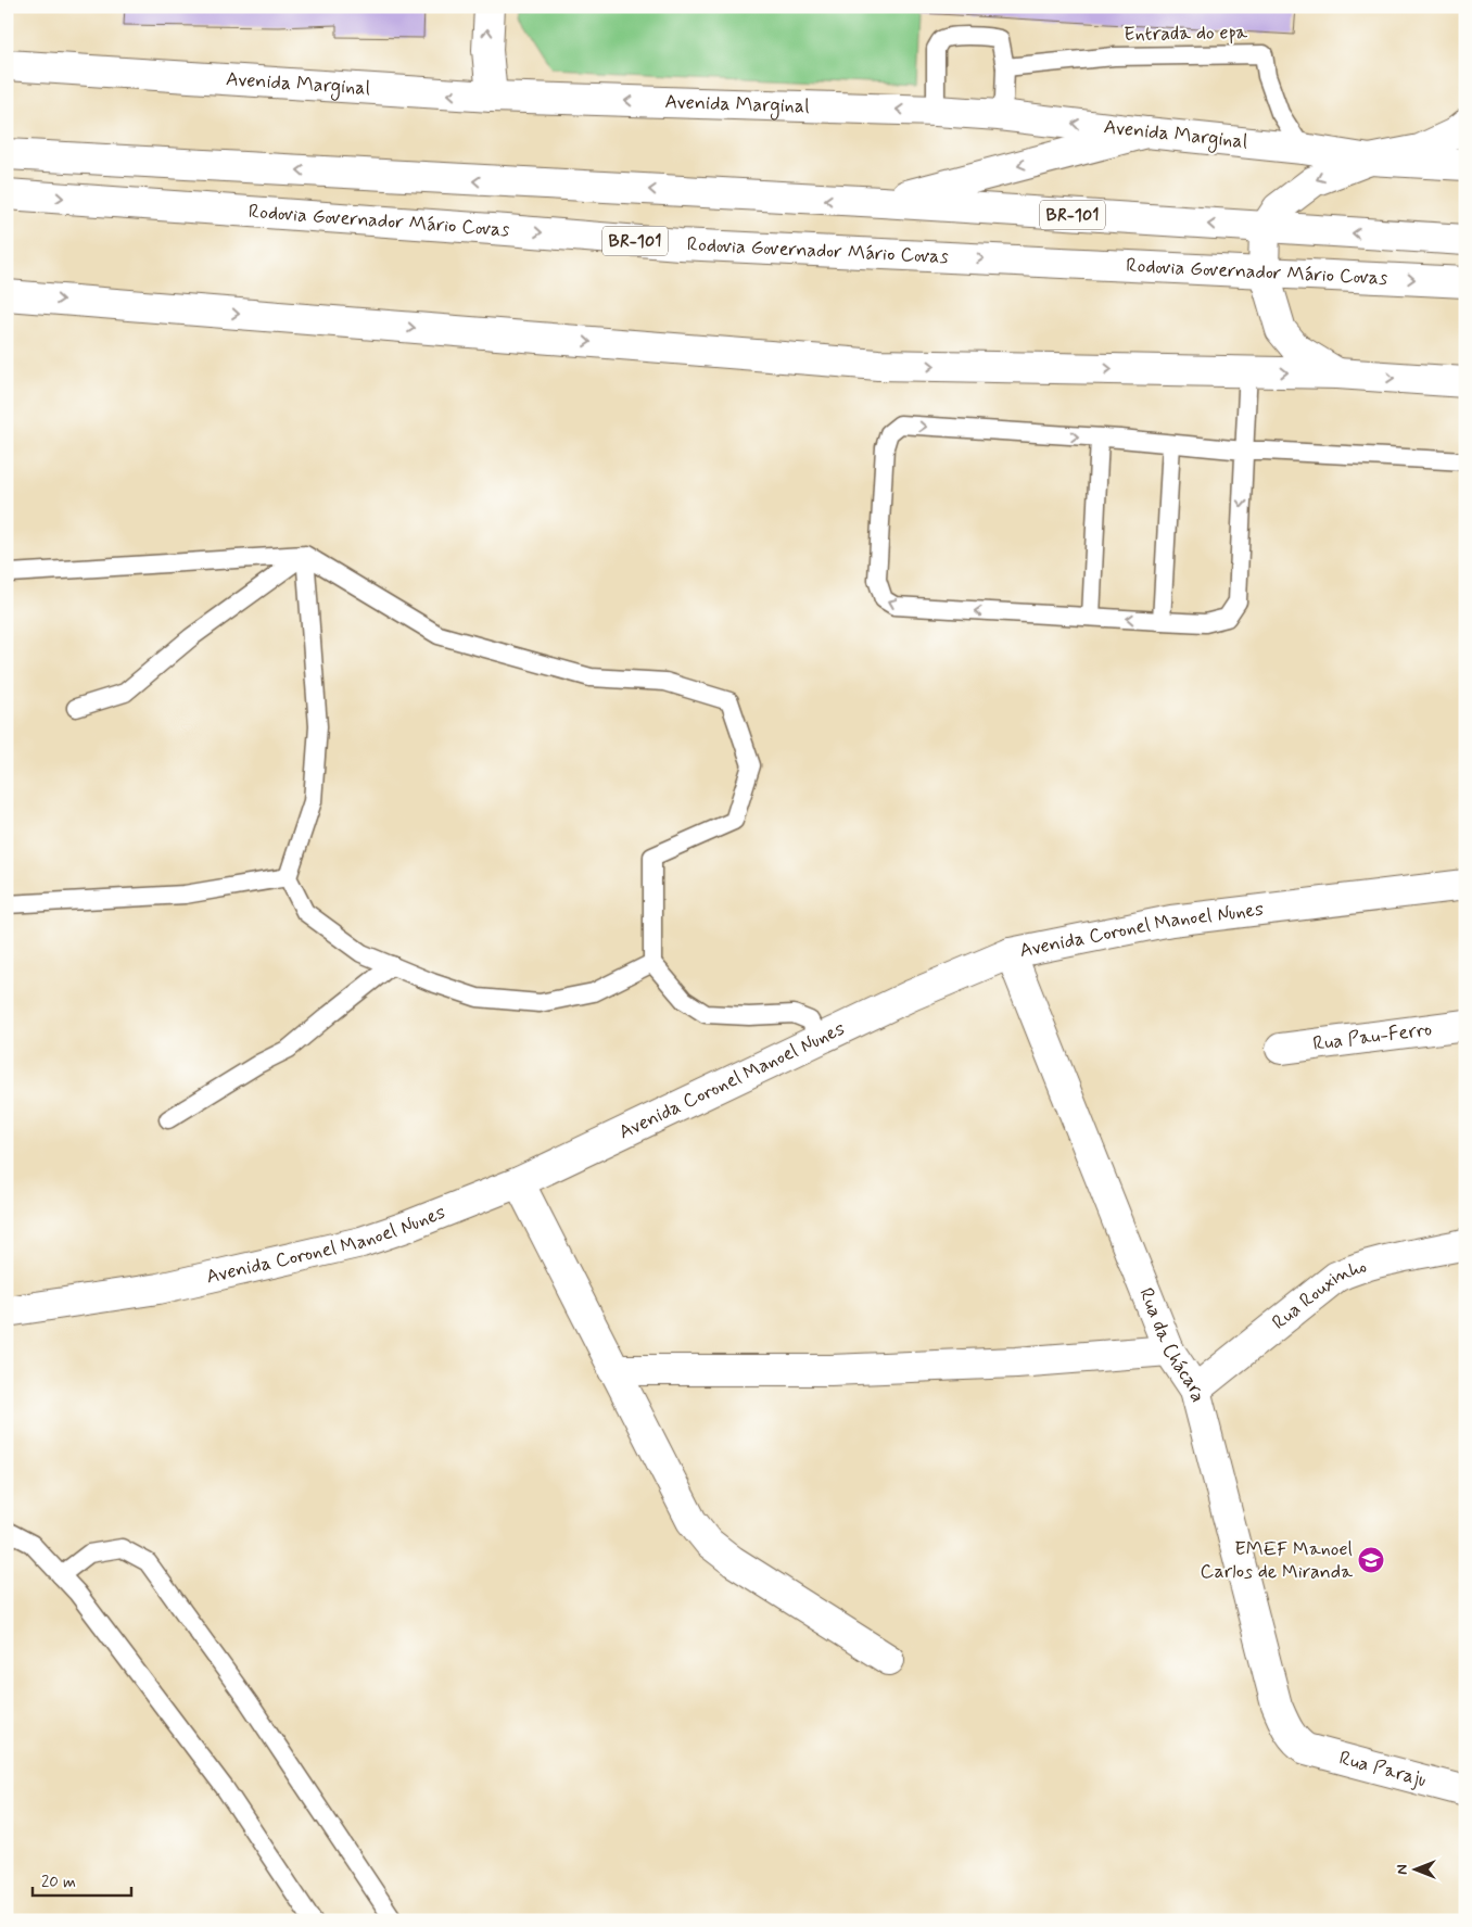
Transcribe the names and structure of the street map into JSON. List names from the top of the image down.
{
  "streets": {
    "street": [
      "Avenida Marginal",
      "BR-101",
      "Rodovia Governador Mário Covas",
      "Avenida Coronel Manoel Nunes",
      "Rua Pau-Ferro",
      "Rua Rouxinho",
      "Rua da Chácara",
      "Rua Paraju"
    ],
    "lane": ["Entrada do epa"]
  },
  "crossings": [
    ["Entrada do epa", "Avenida Marginal"],
    ["Avenida Coronel Manoel Nunes", "Rua da Chácara"],
    ["Rua Rouxinho", "Rua da Chácara"],
    ["Rua da Chácara", "Rua Paraju"]
  ],
  "places": {
    "school or university": ["EMEF Manoel Carlos de Miranda"]
  },
  "scale_bar": "20 m",
  "north": "left"
}
